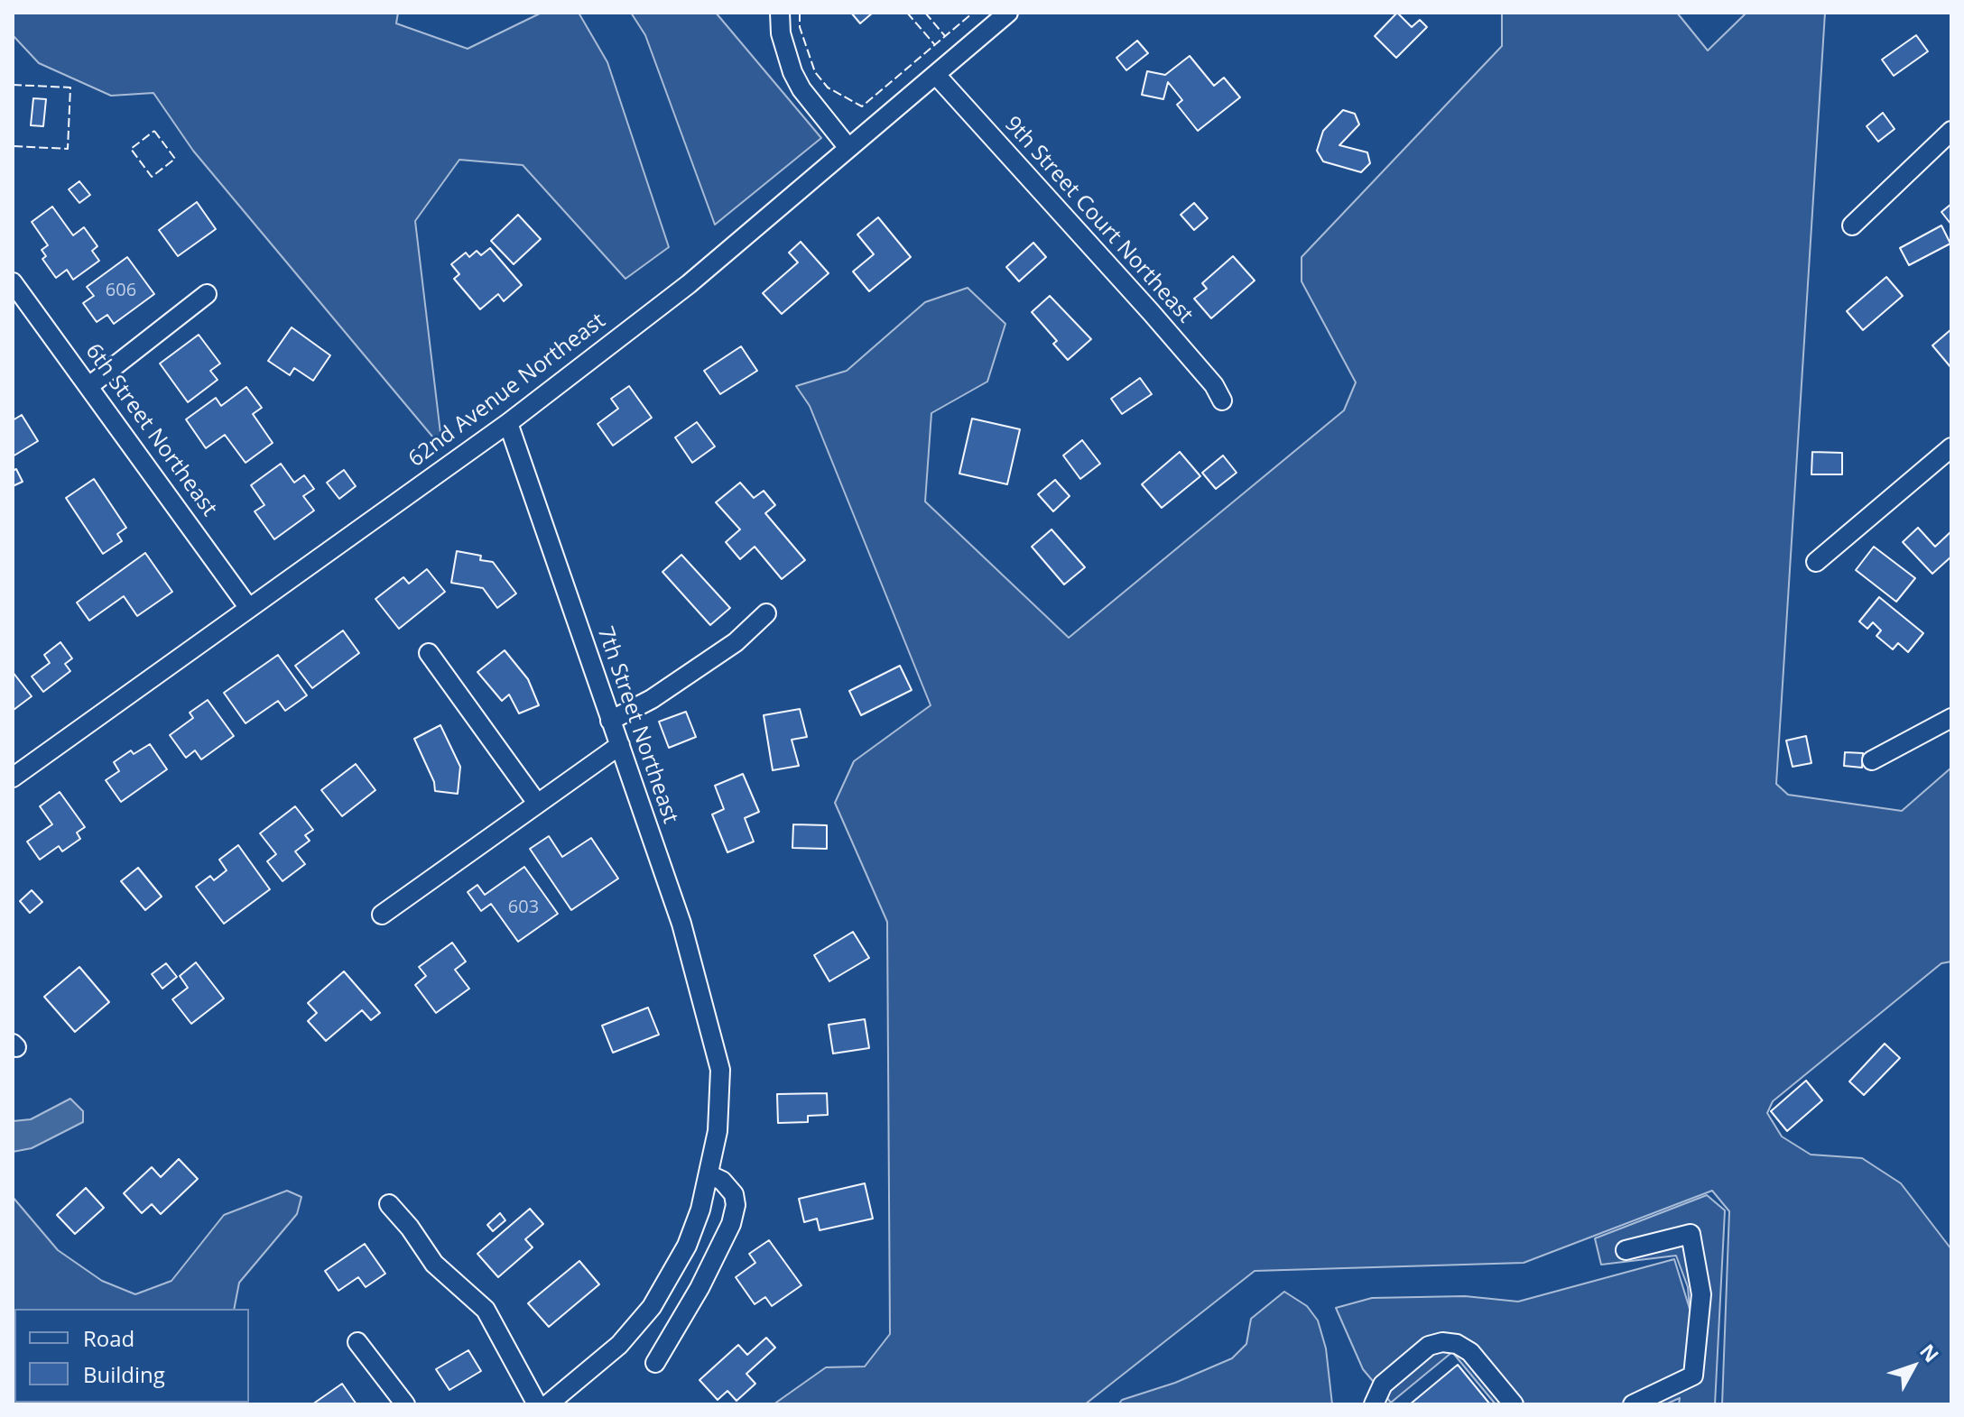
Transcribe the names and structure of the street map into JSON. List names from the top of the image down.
{
  "streets": {
    "street": [
      "9th Street Court Northeast",
      "62nd Avenue Northeast",
      "6th Street Northeast",
      "7th Street Northeast"
    ]
  },
  "crossings": [
    ["9th Street Court Northeast", "62nd Avenue Northeast"],
    ["62nd Avenue Northeast", "6th Street Northeast"],
    ["62nd Avenue Northeast", "7th Street Northeast"]
  ],
  "house_numbers": ["606", "603"],
  "legend": ["Road", "Building"],
  "north": "top right"
}
